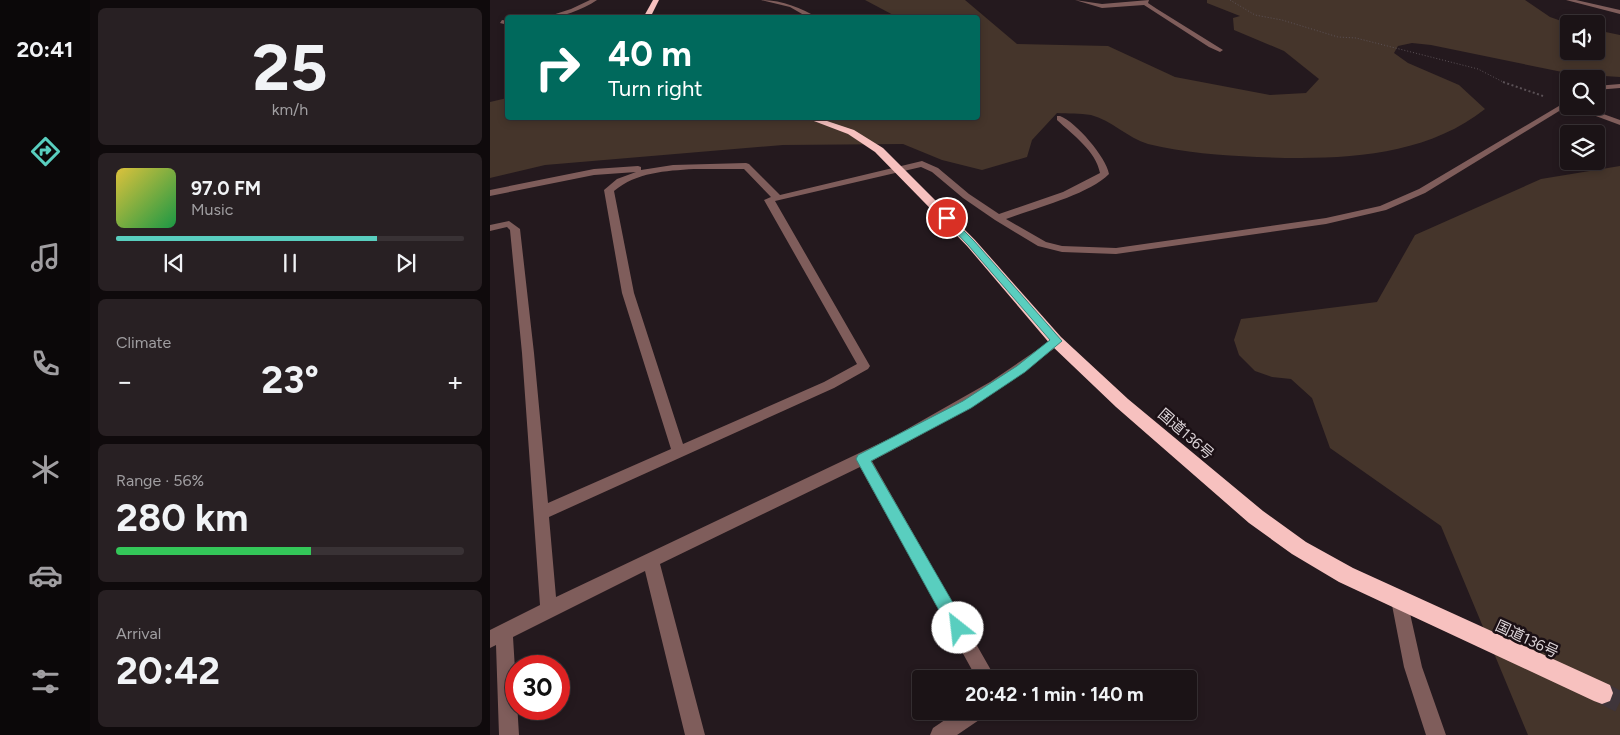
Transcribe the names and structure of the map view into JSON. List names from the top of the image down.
{
  "streets": {
    "highway": ["国道136号"]
  },
  "page": {
    "tabs": "20:41",
    "tile": [
      ["25", "km/h"],
      "Climate",
      ["Range · 56%", "280 km"],
      ["Arrival", "20:42"]
    ],
    "turn": ["40 m", "Turn right"],
    "song": ["97.0 FM", "Music"],
    "heat": ["−", "23°", "+"],
    "limit": "30",
    "trip": "20:42 · 1 min · 140 m"
  }
}
